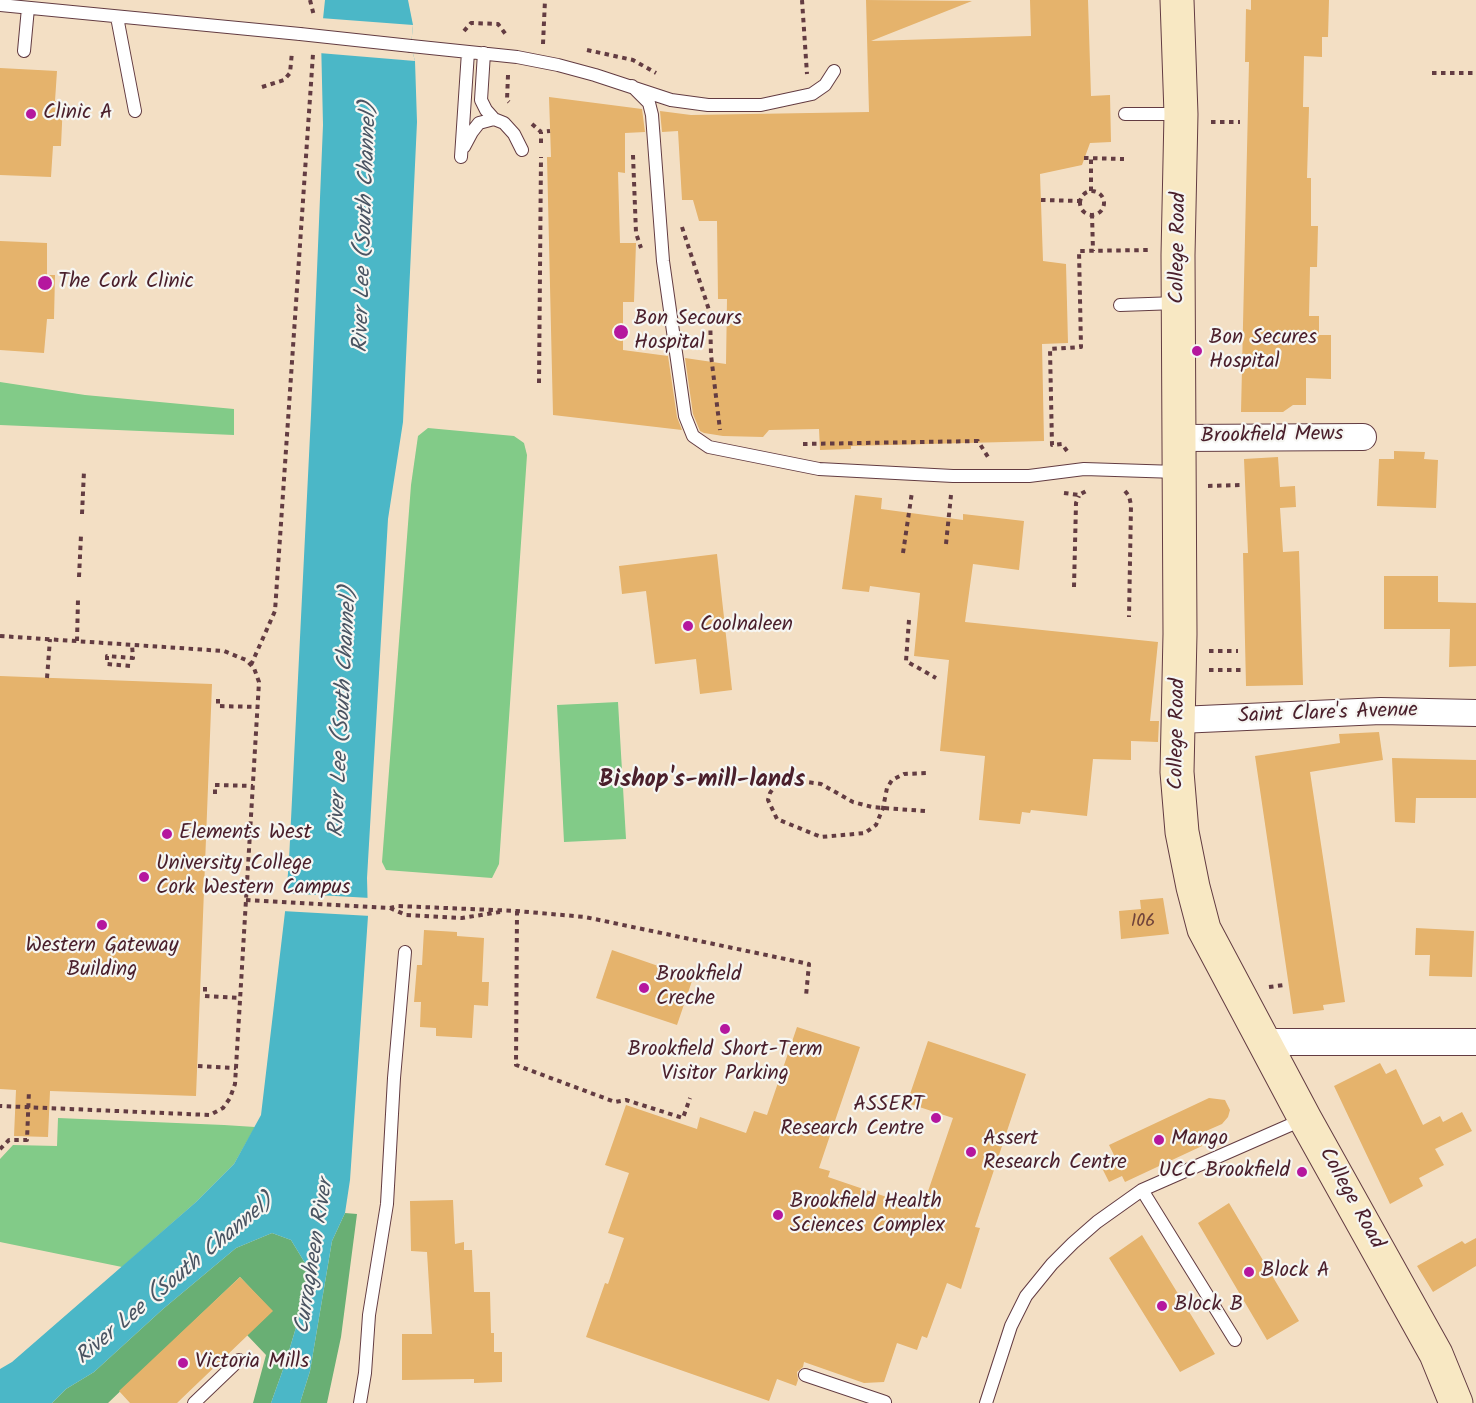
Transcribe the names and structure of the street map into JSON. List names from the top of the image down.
{
  "streets": {
    "street": ["College Road", "Brookfield Mews", "Saint Clare's Avenue"]
  },
  "crossings": [
    ["College Road", "Brookfield Mews"],
    ["College Road", "Saint Clare's Avenue"]
  ],
  "districts": ["Bishop's-mill-lands"],
  "water": ["River Lee (South Channel)", "Curragheen River"],
  "places": [
    "Clinic A",
    "The Cork Clinic",
    "Bon Secours Hospital",
    "Bon Secures Hospital",
    "Coolnaleen",
    "Elements West",
    "University College Cork Western Campus",
    "Western Gateway Building",
    "Brookfield Creche",
    "Brookfield Short-Term Visitor Parking",
    "ASSERT Research Centre",
    "Mango",
    "Assert Research Centre",
    "UCC Brookfield",
    "Brookfield Health Sciences Complex",
    "Block A",
    "Block B",
    "Victoria Mills"
  ],
  "house_numbers": ["106"]
}
